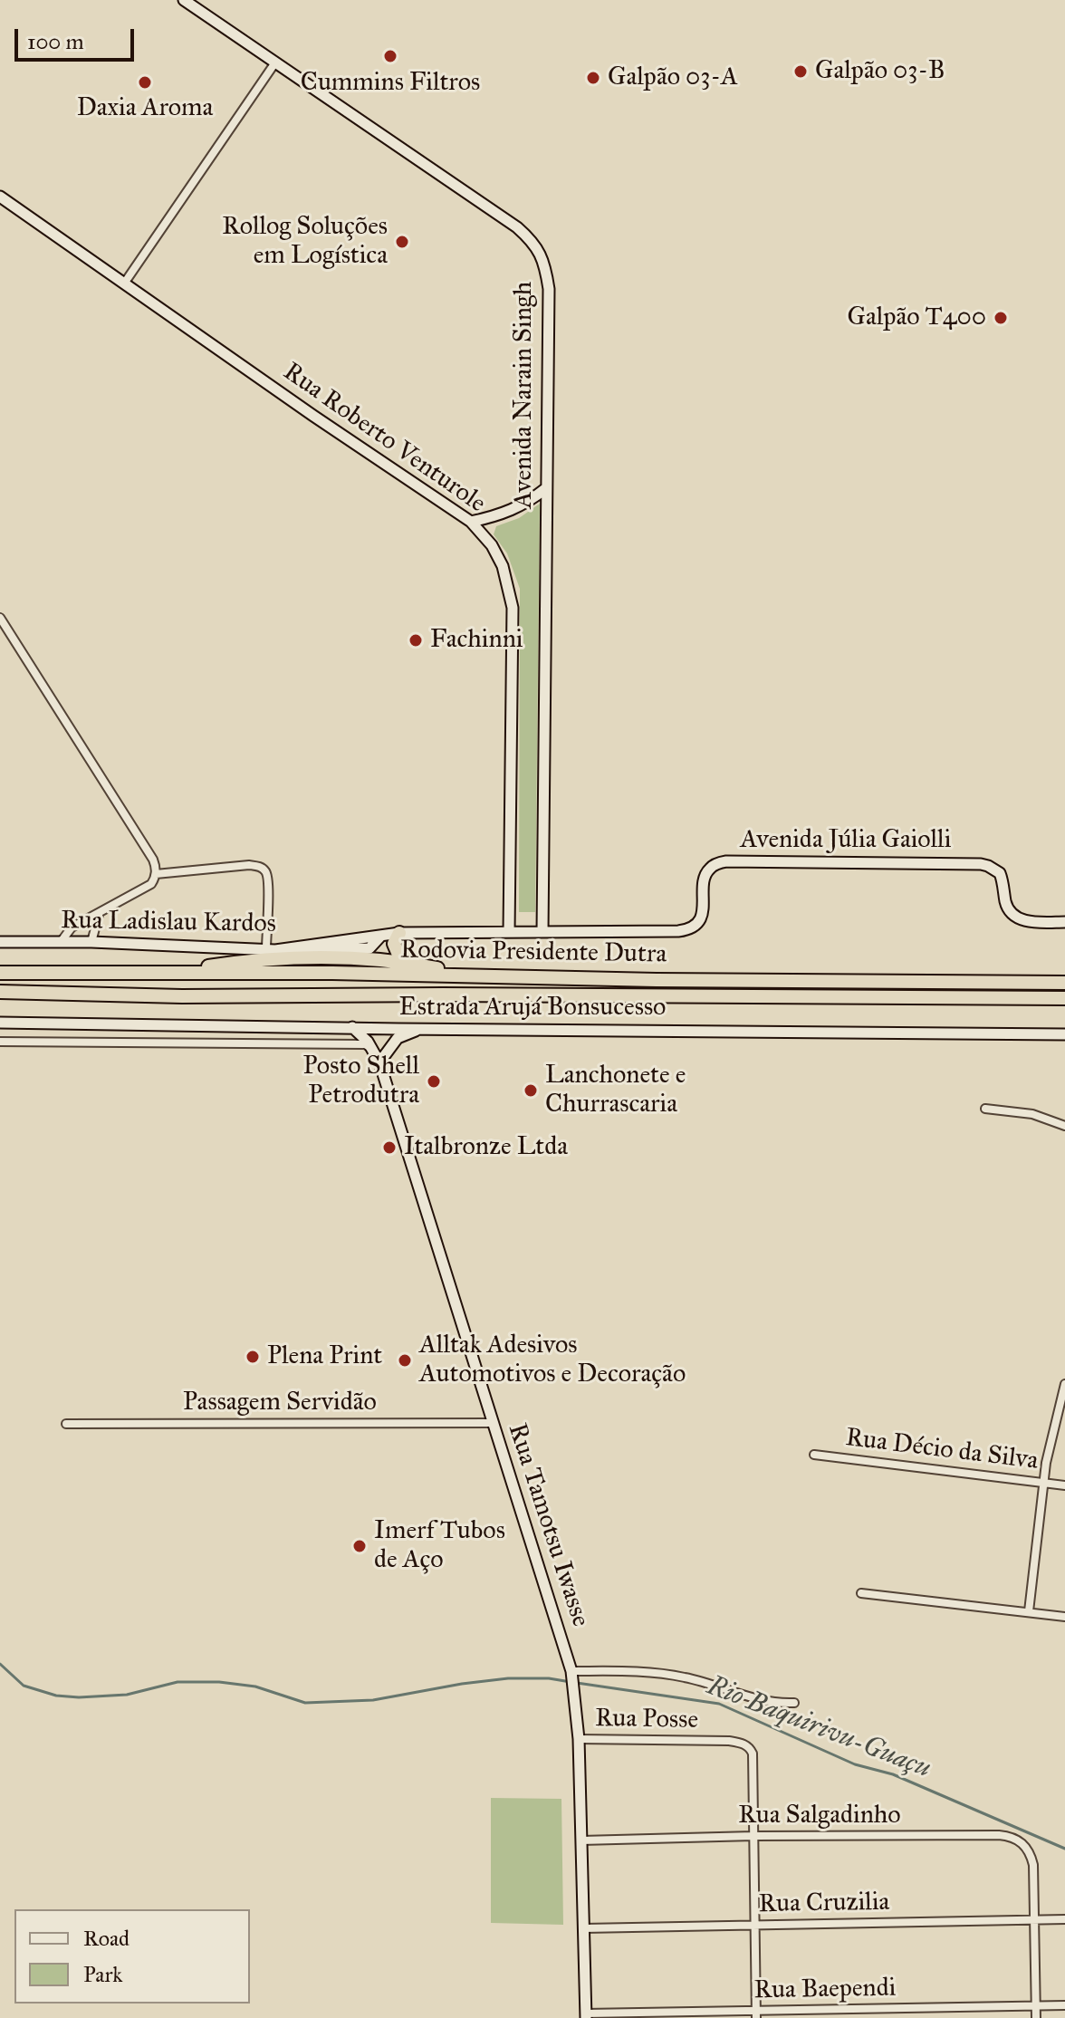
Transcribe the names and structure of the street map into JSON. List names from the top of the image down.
{
  "streets": {
    "highway": ["Rodovia Presidente Dutra"],
    "street": [
      "Avenida Narain Singh",
      "Rua Roberto Venturole",
      "Avenida Júlia Gaiolli",
      "Rua Ladislau Kardos",
      "Estrada Arujá Bonsucesso",
      "Passagem Servidão",
      "Rua Décio da Silva",
      "Rua Tamotsu Iwasse",
      "Rua Posse",
      "Rua Salgadinho",
      "Rua Cruzilia",
      "Rua Baependi"
    ]
  },
  "crossings": [
    ["Avenida Narain Singh", "Avenida Júlia Gaiolli"],
    ["Rua Roberto Venturole", "Avenida Júlia Gaiolli"],
    ["Estrada Arujá Bonsucesso", "Rua Tamotsu Iwasse"],
    ["Passagem Servidão", "Rua Tamotsu Iwasse"],
    ["Rua Tamotsu Iwasse", "Rua Posse"],
    ["Rua Tamotsu Iwasse", "Rua Salgadinho"],
    ["Rua Tamotsu Iwasse", "Rua Cruzilia"],
    ["Rua Tamotsu Iwasse", "Rua Baependi"],
    ["Rua Posse", "Rua Salgadinho"],
    ["Rua Salgadinho", "Rua Cruzilia"]
  ],
  "water": ["Rio Baquirivu-Guaçu"],
  "places": [
    "Cummins Filtros",
    "Galpão 03-B",
    "Galpão 03-A",
    "Daxia Aroma",
    "Rollog Soluções em Logística",
    "Galpão T400",
    "Fachinni",
    "Posto Shell Petrodutra",
    "Lanchonete e Churrascaria",
    "Italbronze Ltda",
    "Plena Print",
    "Alltak Adesivos Automotivos e Decoração",
    "Imerf Tubos de Aço"
  ],
  "legend": ["Road", "Park"],
  "scale_bar": "100 m"
}
